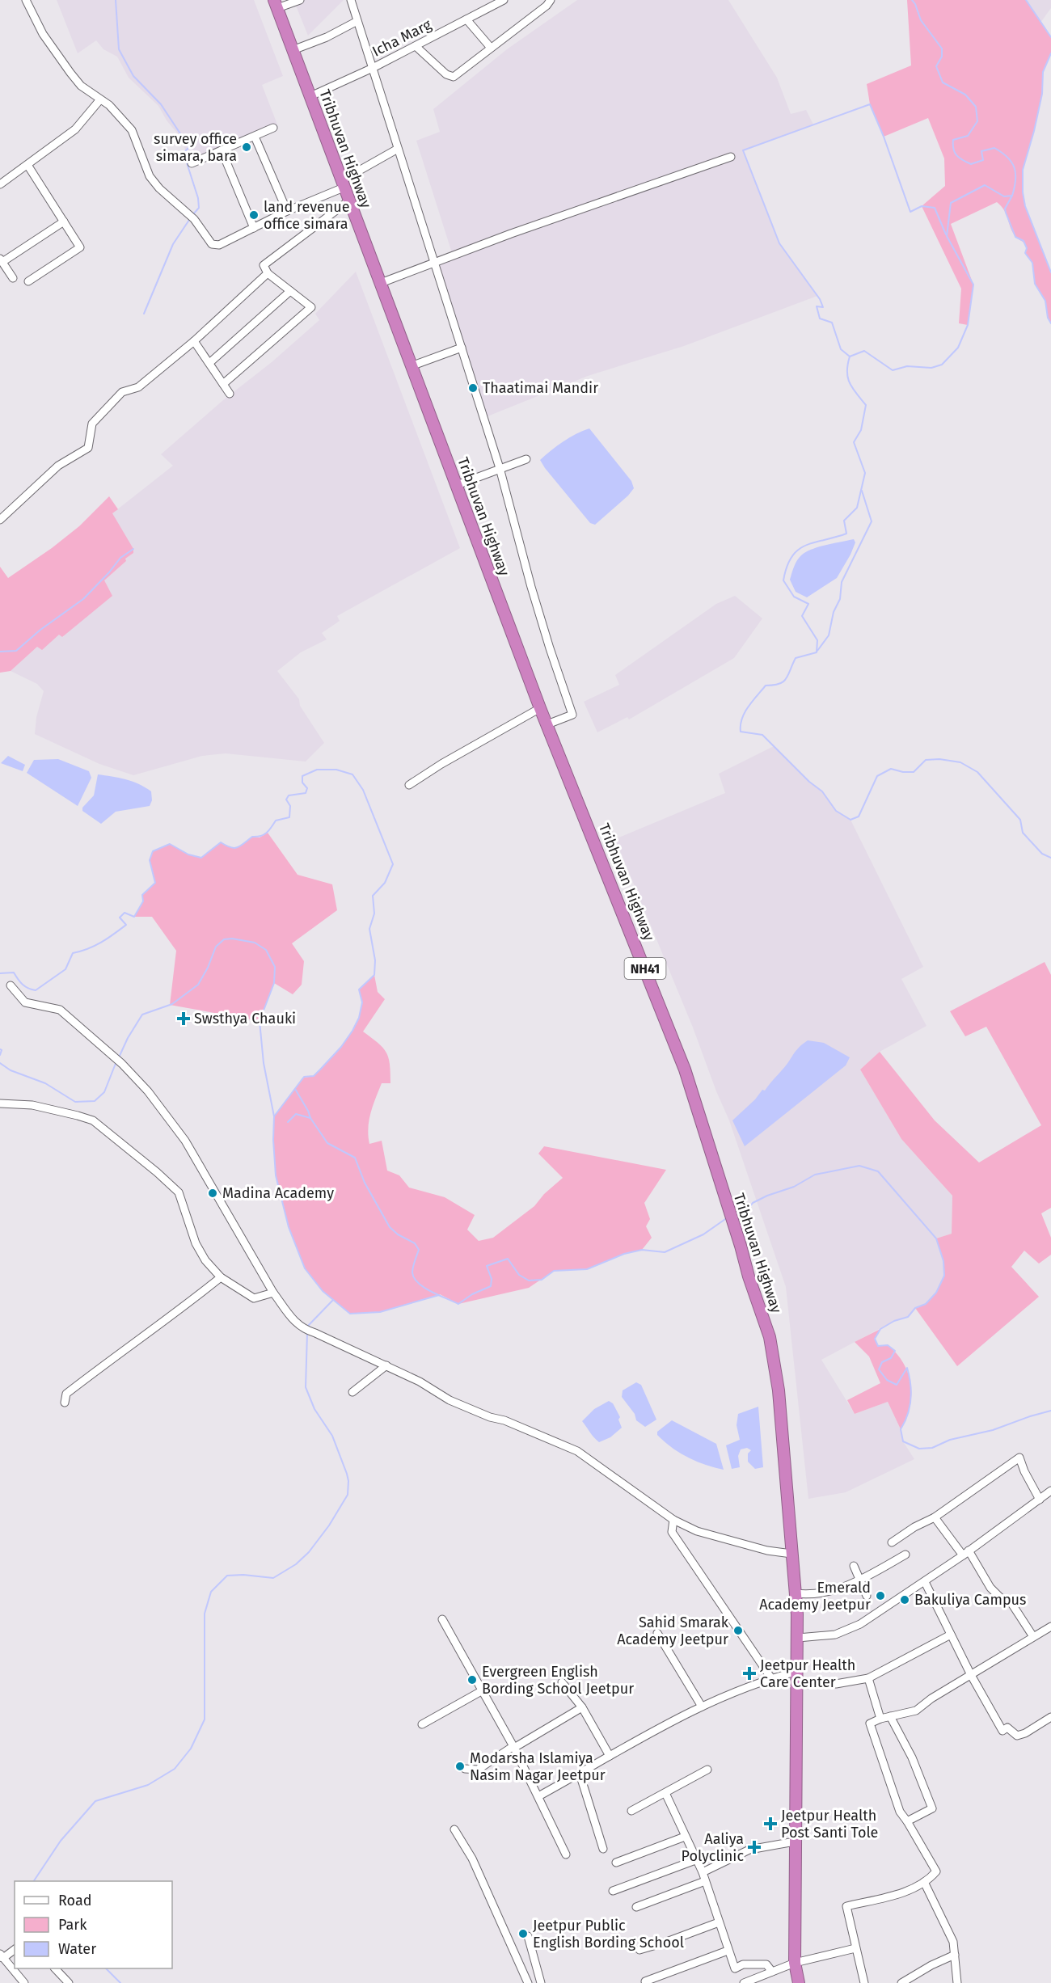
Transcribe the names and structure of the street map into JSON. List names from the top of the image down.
{
  "streets": {
    "highway": ["Tribhuvan Highway", "NH41"],
    "street": ["Icha Marg"]
  },
  "crossings": [
    ["Icha Marg", "Tribhuvan Highway"]
  ],
  "places": {
    "other": [
      "survey office simara, bara",
      "land revenue office simara",
      "Thaatimai Mandir",
      "Madina Academy",
      "Emerald Academy Jeetpur",
      "Bakuliya Campus",
      "Sahid Smarak Academy Jeetpur",
      "Evergreen English Bording School Jeetpur",
      "Modarsha Islamiya Nasim Nagar Jeetpur",
      "Jeetpur Public English Bording School"
    ],
    "health": [
      "Swsthya Chauki",
      "Jeetpur Health Care Center",
      "Jeetpur Health Post Santi Tole",
      "Aaliya Polyclinic"
    ]
  },
  "legend": ["Road", "Park", "Water"]
}
